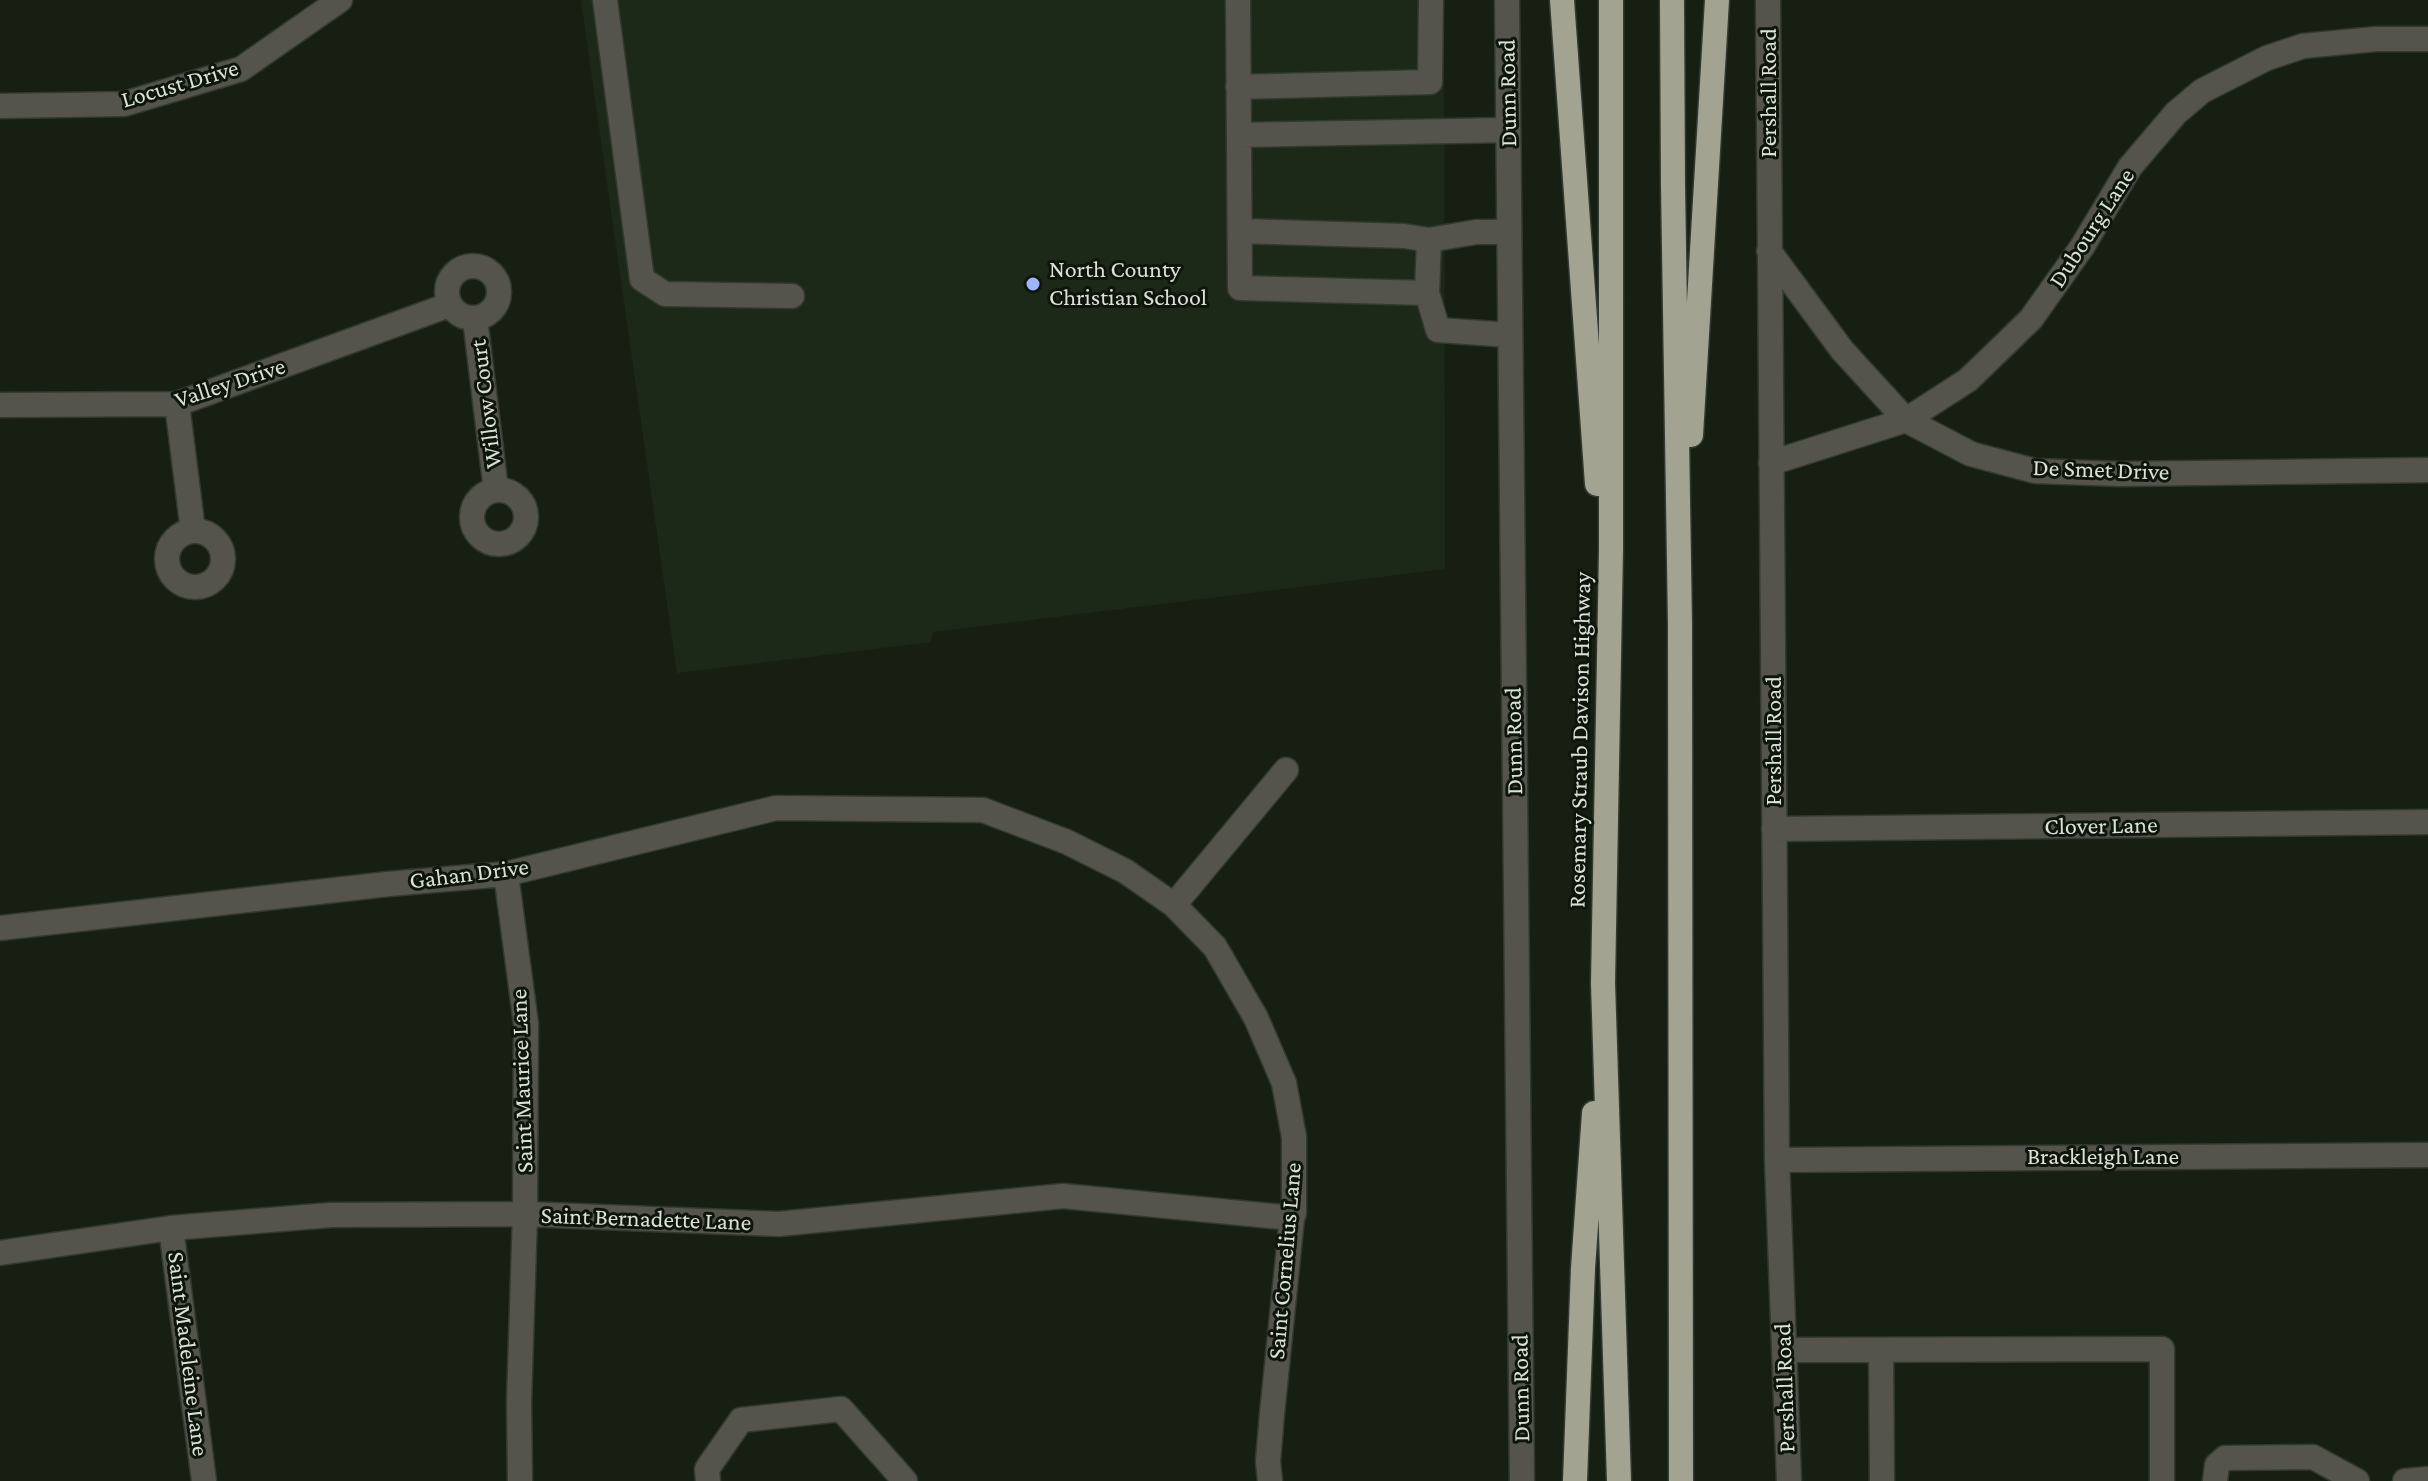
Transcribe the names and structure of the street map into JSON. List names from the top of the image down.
{
  "streets": {
    "highway": ["Rosemary Straub Davison Highway"],
    "street": [
      "Locust Drive",
      "Dunn Road",
      "Pershall Road",
      "Dubourg Lane",
      "Valley Drive",
      "Willow Court",
      "De Smet Drive",
      "Clover Lane",
      "Gahan Drive",
      "Saint Maurice Lane",
      "Brackleigh Lane",
      "Saint Bernadette Lane",
      "Saint Cornelius Lane",
      "Saint Madeleine Lane"
    ]
  },
  "crossings": [
    ["Pershall Road", "Dubourg Lane"],
    ["Pershall Road", "De Smet Drive"],
    ["Pershall Road", "Clover Lane"],
    ["Pershall Road", "Brackleigh Lane"],
    ["Dubourg Lane", "De Smet Drive"],
    ["Valley Drive", "Willow Court"],
    ["Gahan Drive", "Saint Maurice Lane"],
    ["Gahan Drive", "Saint Cornelius Lane"],
    ["Saint Maurice Lane", "Saint Bernadette Lane"],
    ["Saint Bernadette Lane", "Saint Cornelius Lane"],
    ["Saint Bernadette Lane", "Saint Madeleine Lane"]
  ],
  "places": ["North County Christian School"]
}
